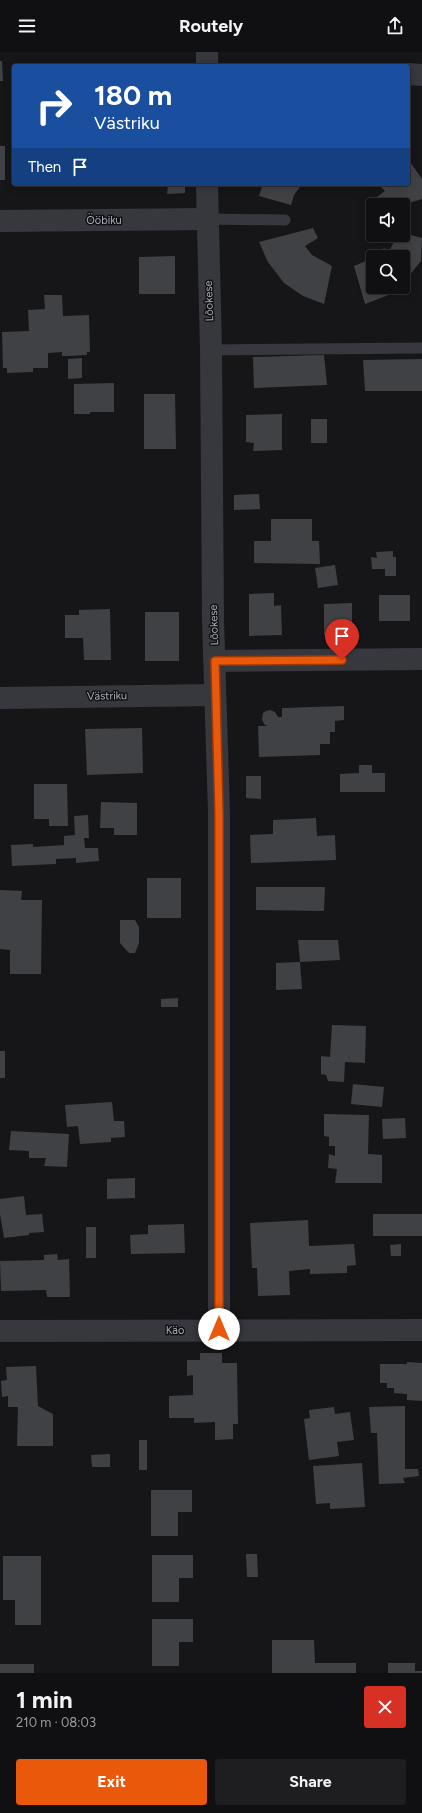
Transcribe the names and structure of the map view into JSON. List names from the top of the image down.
{
  "streets": {
    "street": [
      "Ööbiku",
      "Lõokese",
      "Västriku",
      "Käo"
    ]
  },
  "crossings": [
    ["Ööbiku", "Lõokese"],
    ["Lõokese", "Västriku"],
    ["Lõokese", "Käo"]
  ],
  "page": {
    "header": "Routely",
    "turn": ["180 m", "Västriku"],
    "then": "Then",
    "heading": ["1 min", "210 m · 08:03"],
    "buttons": ["Exit", "Share"]
  }
}
